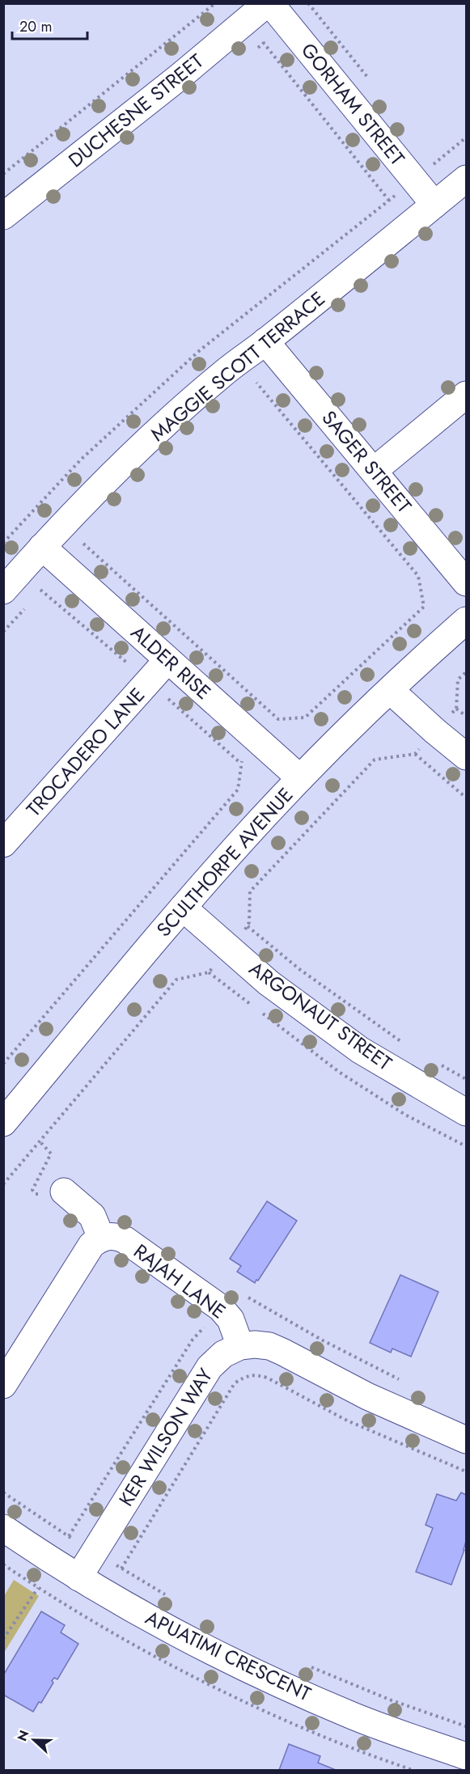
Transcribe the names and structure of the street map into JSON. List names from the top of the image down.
{
  "streets": {
    "street": [
      "GORHAM STREET",
      "DUCHESNE STREET",
      "MAGGIE SCOTT TERRACE",
      "SAGER STREET",
      "ALDER RISE",
      "TROCADERO LANE",
      "SCULTHORPE AVENUE",
      "ARGONAUT STREET",
      "RAJAH LANE",
      "KER WILSON WAY",
      "APUATIMI CRESCENT"
    ]
  },
  "crossings": [
    ["GORHAM STREET", "DUCHESNE STREET"],
    ["GORHAM STREET", "MAGGIE SCOTT TERRACE"],
    ["MAGGIE SCOTT TERRACE", "SAGER STREET"],
    ["MAGGIE SCOTT TERRACE", "ALDER RISE"],
    ["ALDER RISE", "TROCADERO LANE"],
    ["ALDER RISE", "SCULTHORPE AVENUE"],
    ["SCULTHORPE AVENUE", "ARGONAUT STREET"],
    ["RAJAH LANE", "KER WILSON WAY"],
    ["KER WILSON WAY", "APUATIMI CRESCENT"]
  ],
  "scale_bar": "20 m",
  "north": "left"
}
